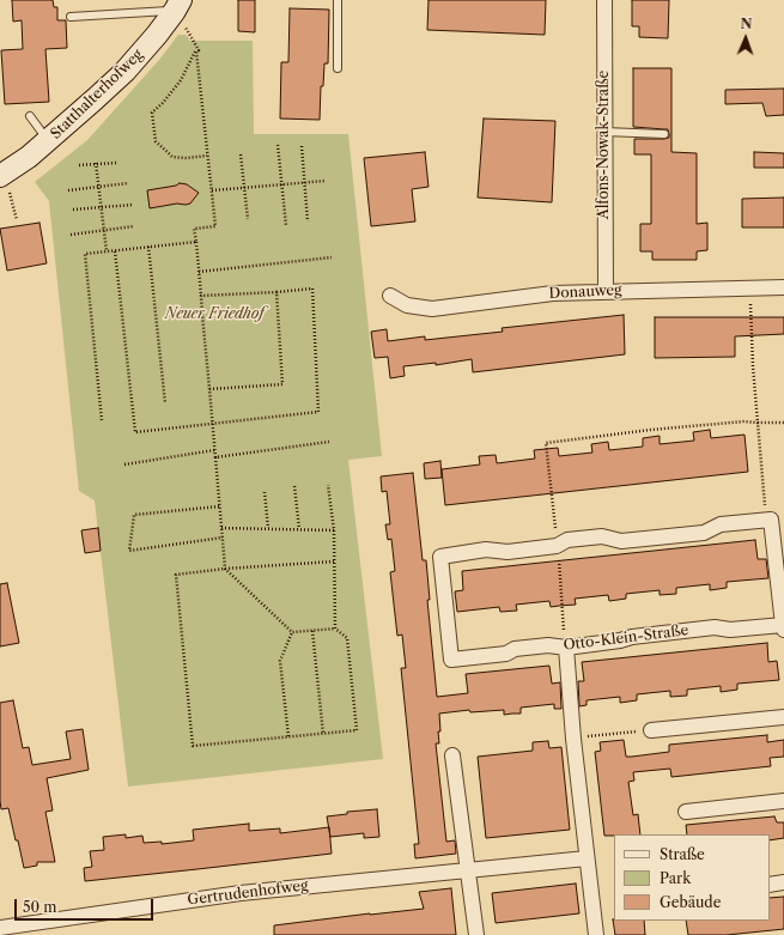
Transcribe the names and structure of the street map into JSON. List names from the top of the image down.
{
  "streets": {
    "street": [
      "Statthalterhofweg",
      "Alfons-Nowak-Straße",
      "Donauweg",
      "Otto-Klein-Straße",
      "Gertrudenhofweg"
    ]
  },
  "crossings": [
    ["Alfons-Nowak-Straße", "Donauweg"]
  ],
  "parks": ["Neuer Friedhof"],
  "legend": ["Straße", "Park", "Gebäude"],
  "scale_bar": "50 m",
  "north": "top"
}
